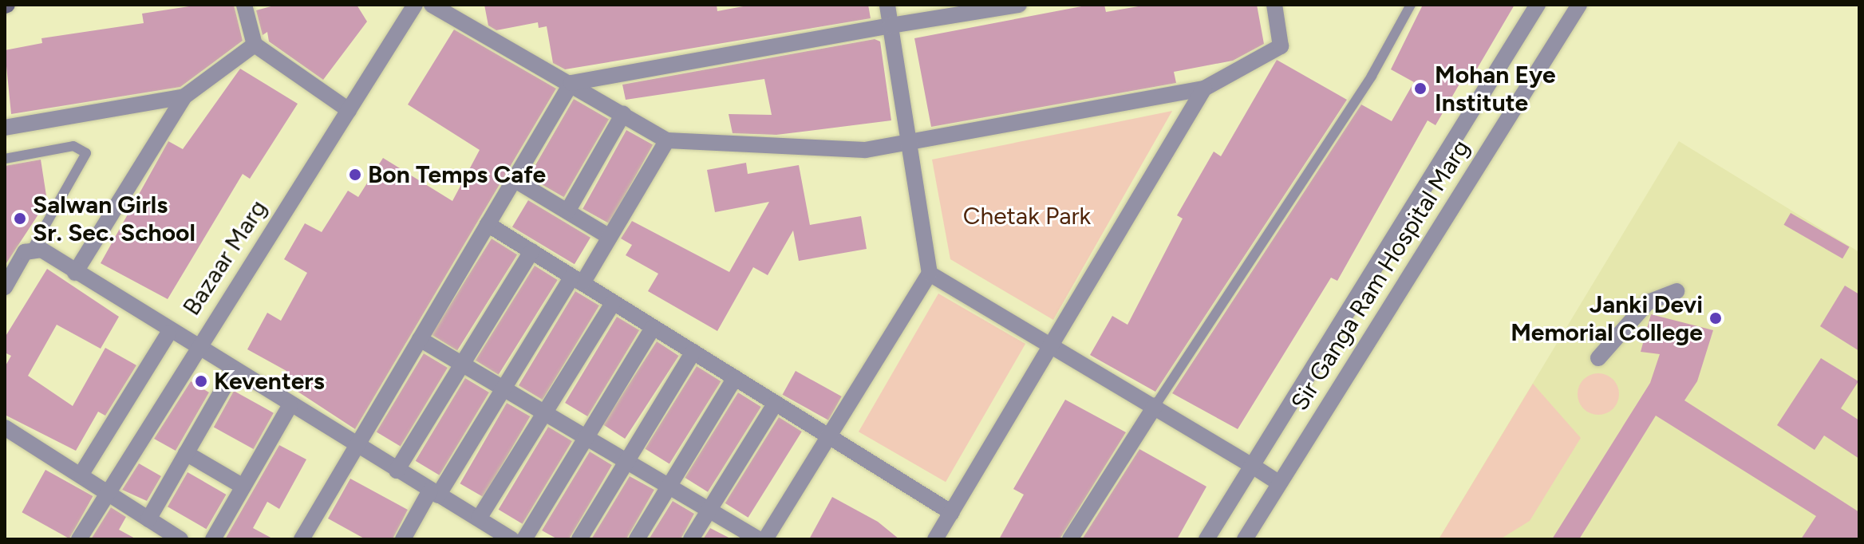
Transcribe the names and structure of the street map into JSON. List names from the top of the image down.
{
  "streets": {
    "street": ["Bazaar Marg", "Sir Ganga Ram Hospital Marg"]
  },
  "parks": ["Chetak Park"],
  "places": [
    "Mohan Eye Institute",
    "Bon Temps Cafe",
    "Salwan Girls Sr. Sec. School",
    "Janki Devi Memorial College",
    "Keventers"
  ]
}
